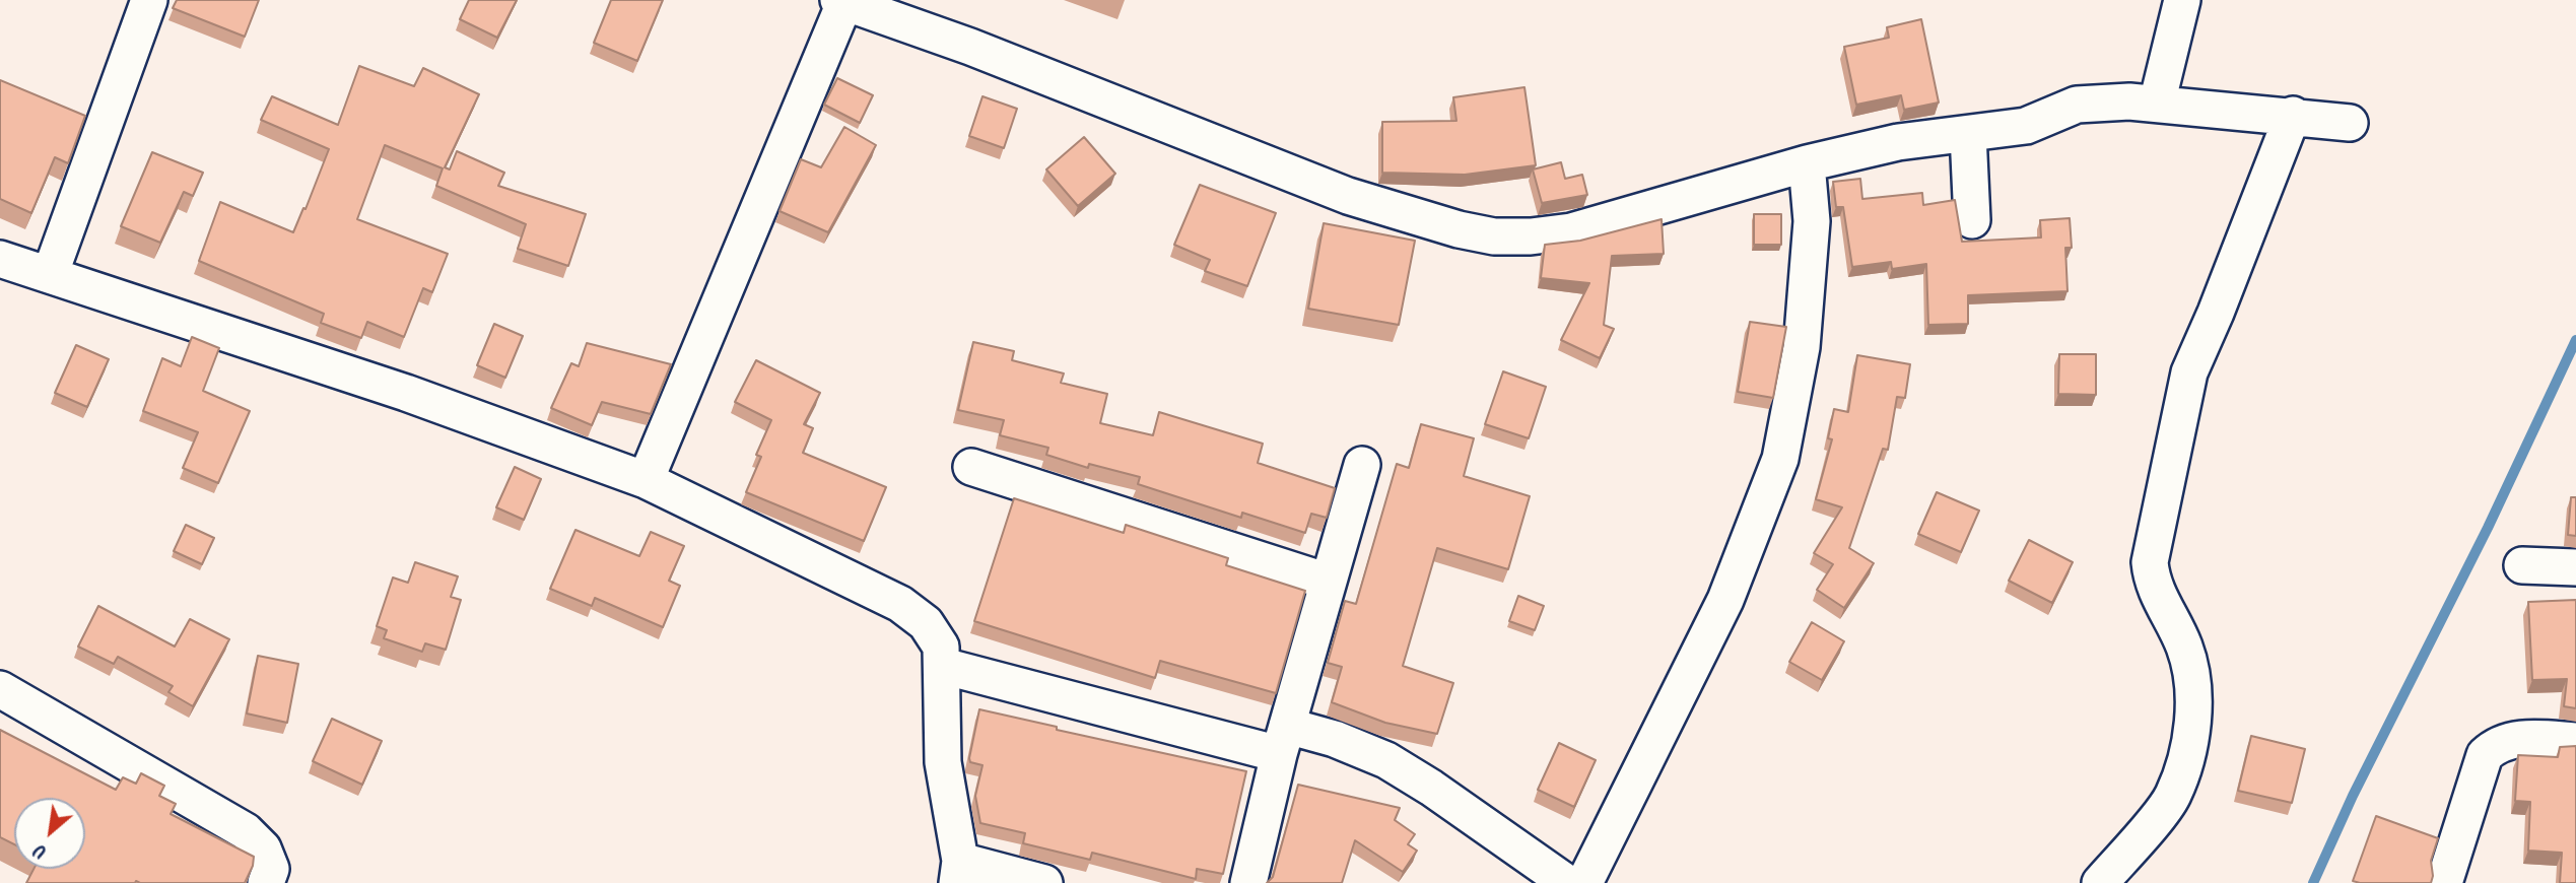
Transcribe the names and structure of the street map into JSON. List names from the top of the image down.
{
  "north": "bottom left"
}
